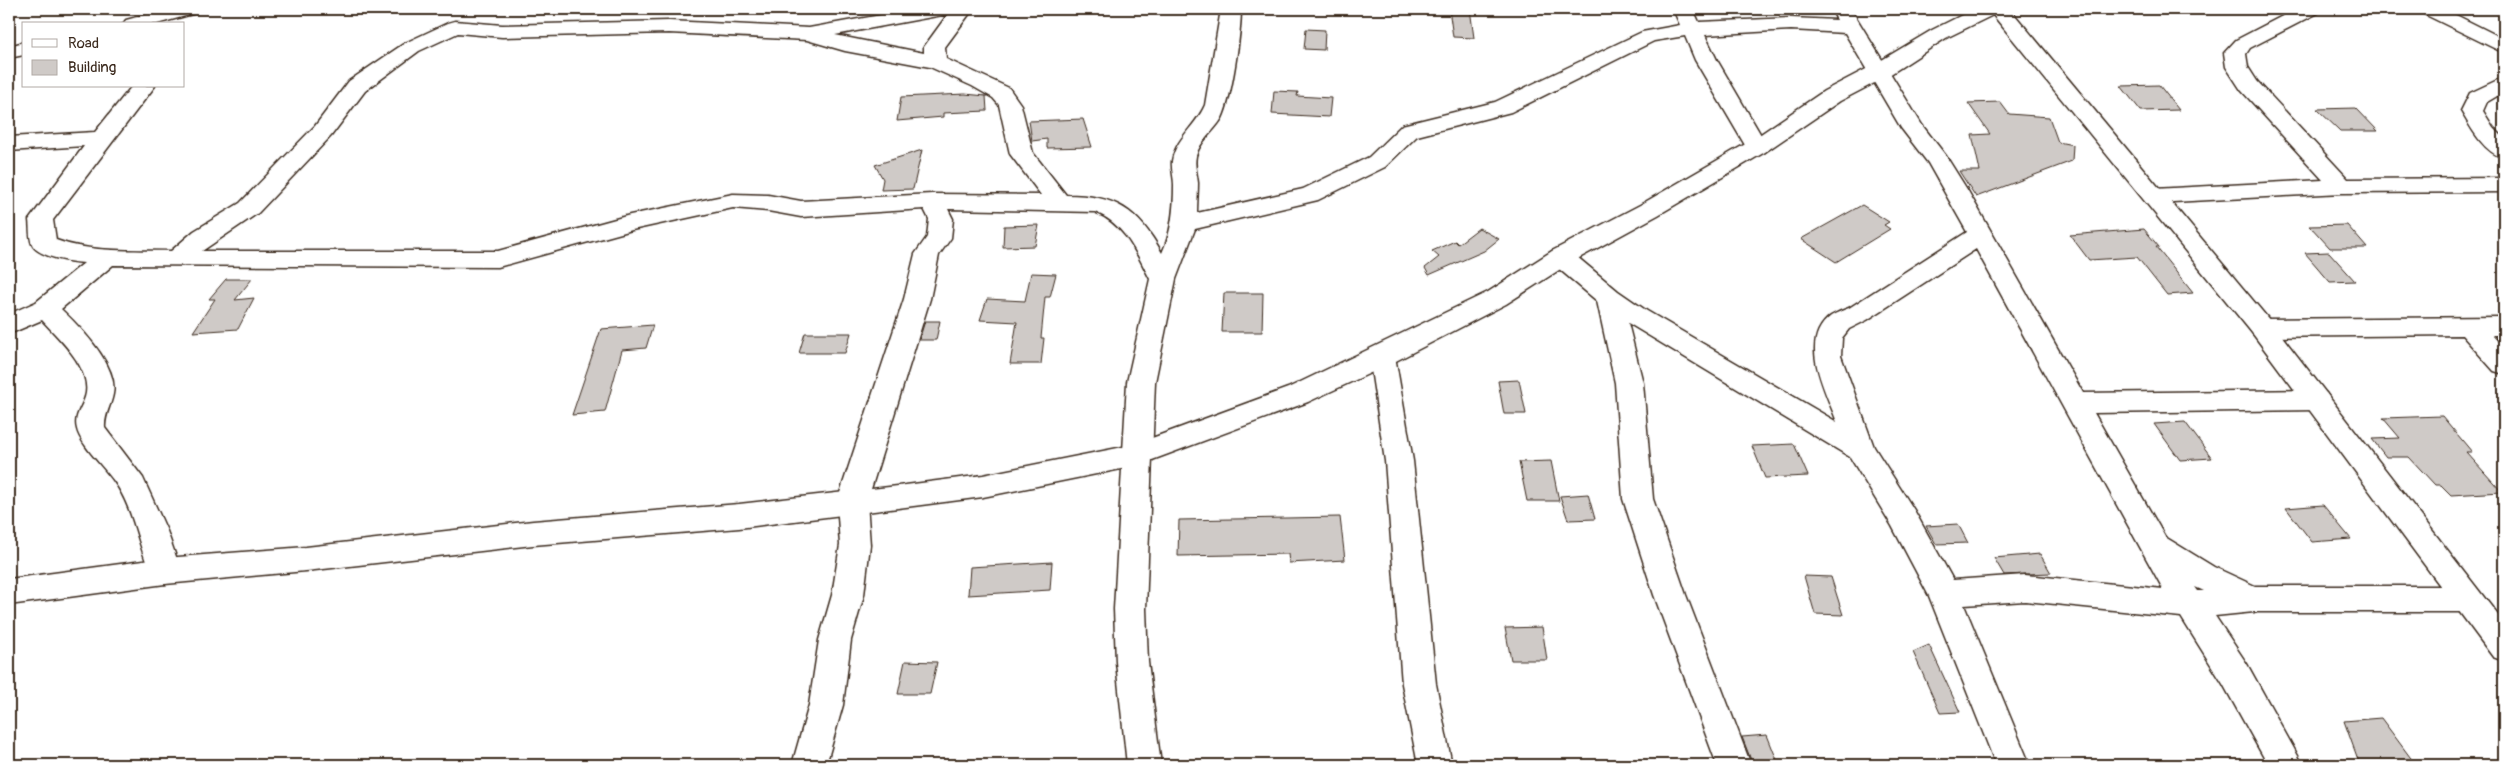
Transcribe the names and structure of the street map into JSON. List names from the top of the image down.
{
  "legend": ["Road", "Building"]
}
